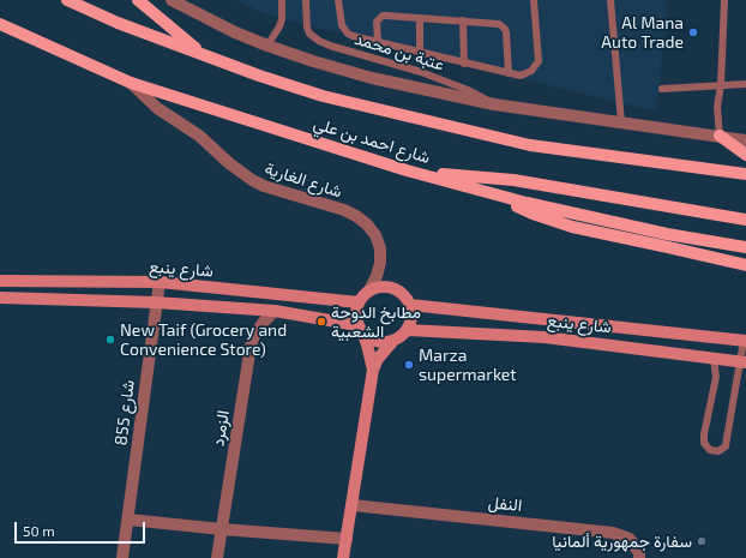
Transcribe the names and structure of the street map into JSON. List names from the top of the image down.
{
  "streets": {
    "main road": ["شارع احمد بن علي"],
    "street": [
      "شارع الغارية",
      "شارع ينبع",
      "شارع 855",
      "الزمرد",
      "النفل"
    ],
    "lane": ["عتبة بن محمد"]
  },
  "crossings": [
    ["شارع احمد بن علي", "شارع الغارية"],
    ["شارع الغارية", "شارع ينبع"],
    ["شارع ينبع", "شارع 855"],
    ["شارع ينبع", "الزمرد"]
  ],
  "places": [
    "Al Mana Auto Trade",
    "مطابخ الدوحة الشعبية",
    "New Taif (Grocery and Convenience Store)",
    "Marza supermarket",
    "سفارة جمهورية ألمانيا"
  ],
  "scale_bar": "50 m"
}
